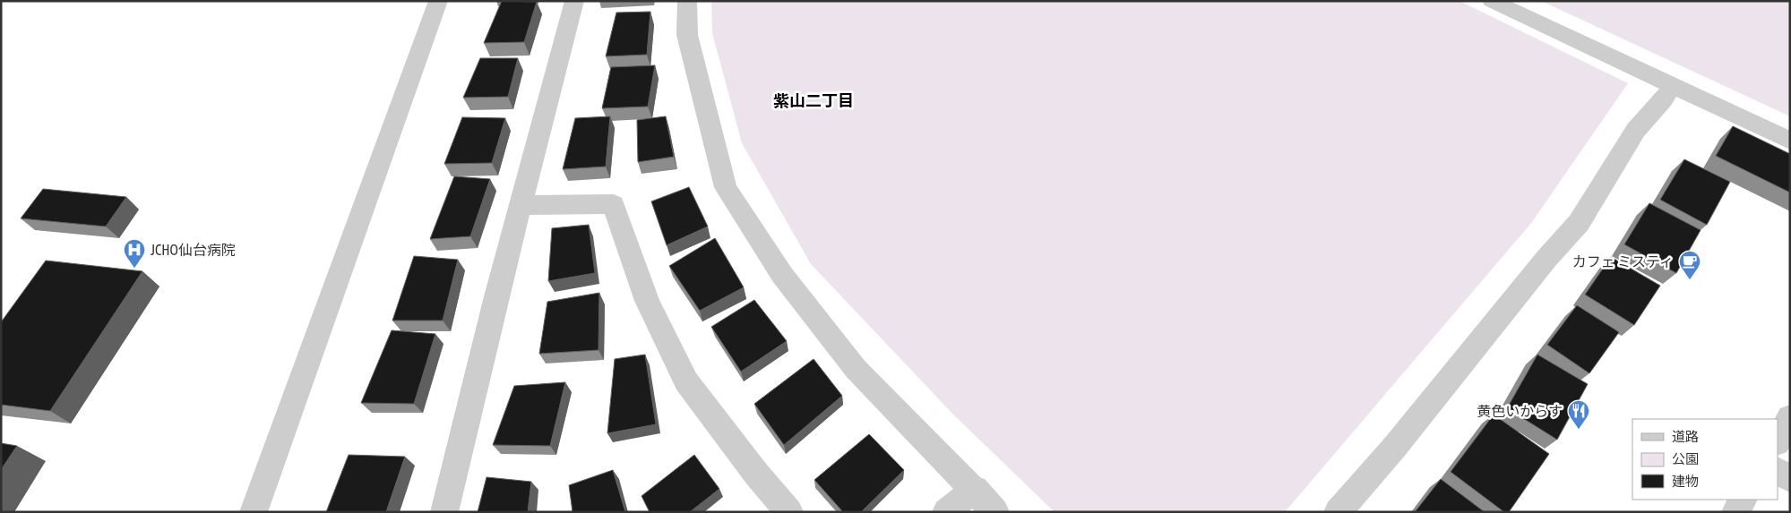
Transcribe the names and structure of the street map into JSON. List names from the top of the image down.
{
  "districts": ["紫山二丁目"],
  "places": {
    "hospital": ["JCHO仙台病院"],
    "cafe": ["カフェ ミスティ"],
    "restaurant": ["黄色いからす"]
  },
  "legend": ["道路", "公園", "建物"]
}
